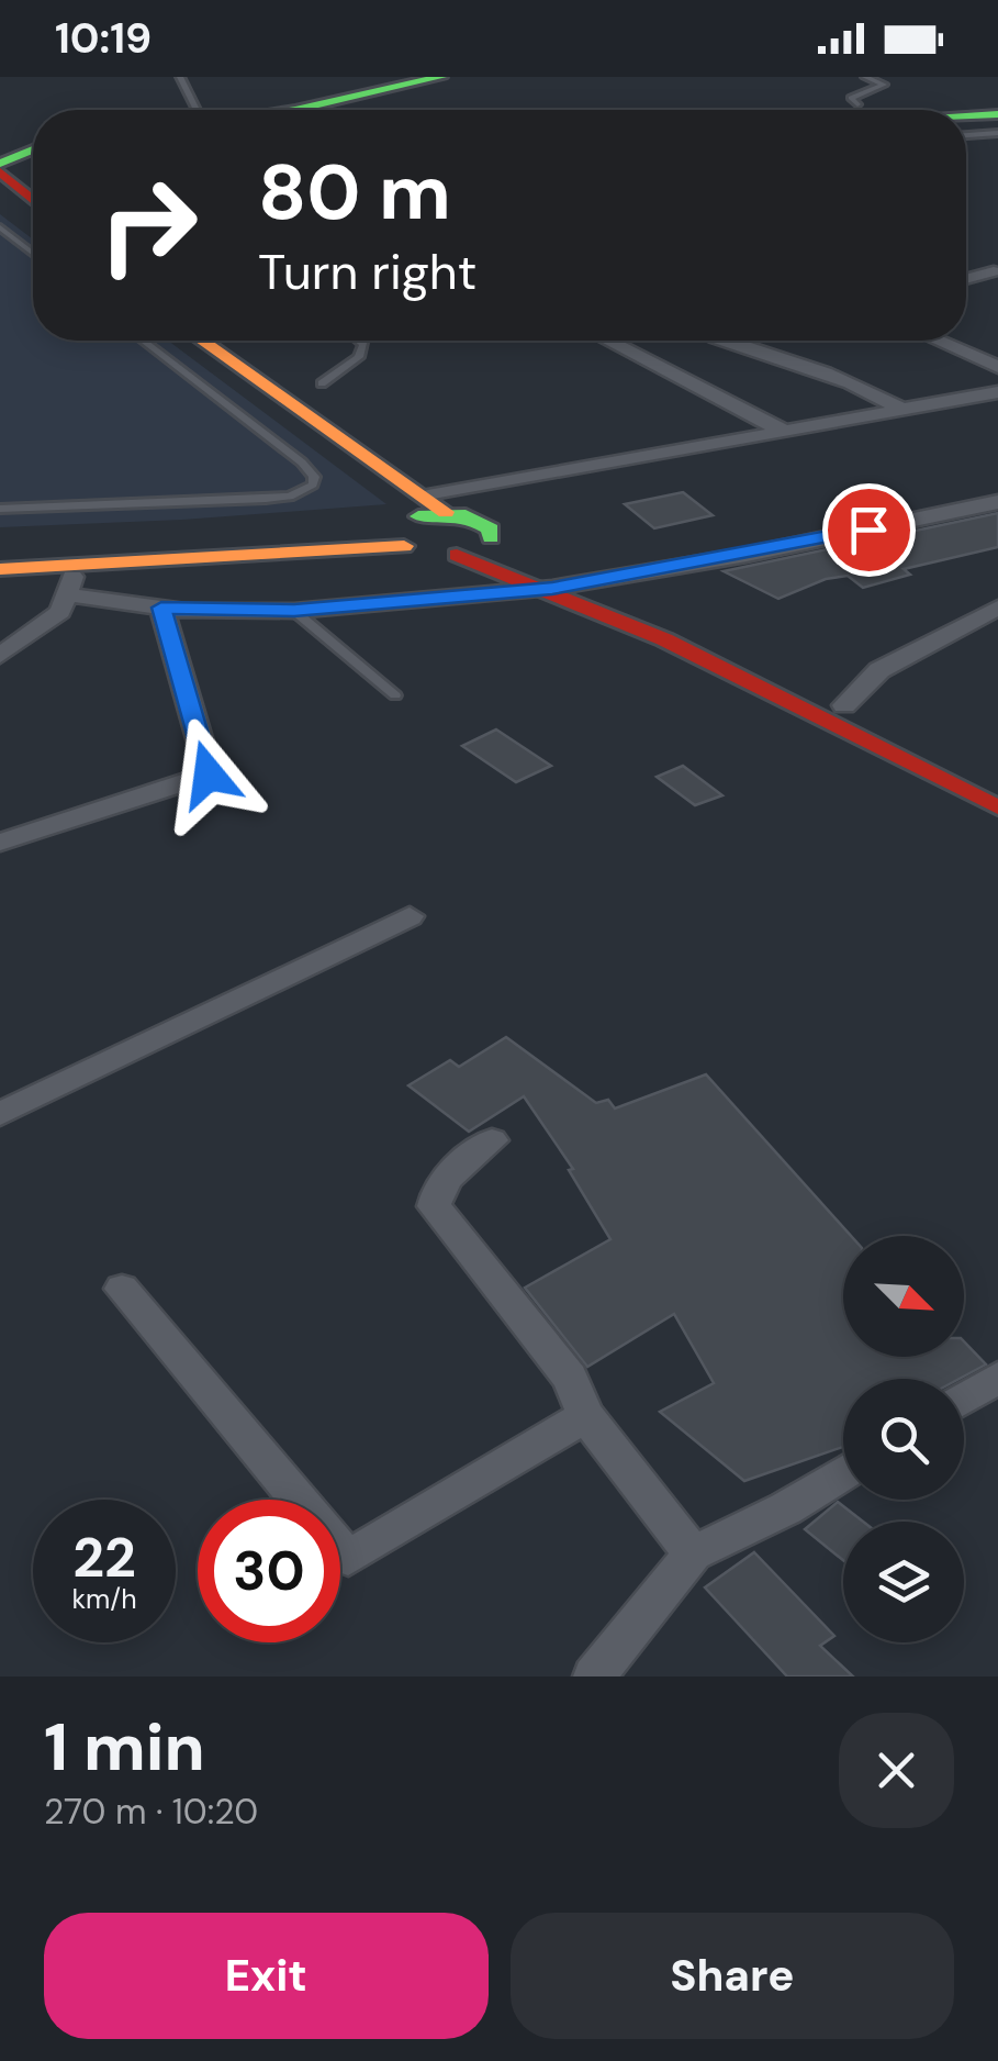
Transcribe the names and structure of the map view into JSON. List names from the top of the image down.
{
  "north": "bottom right",
  "page": {
    "status": "10:19",
    "turn": ["80 m", "Turn right"],
    "speed": "22 km/h",
    "limit": "30",
    "heading": ["1 min", "270 m · 10:20"],
    "buttons": ["Exit", "Share"]
  }
}
